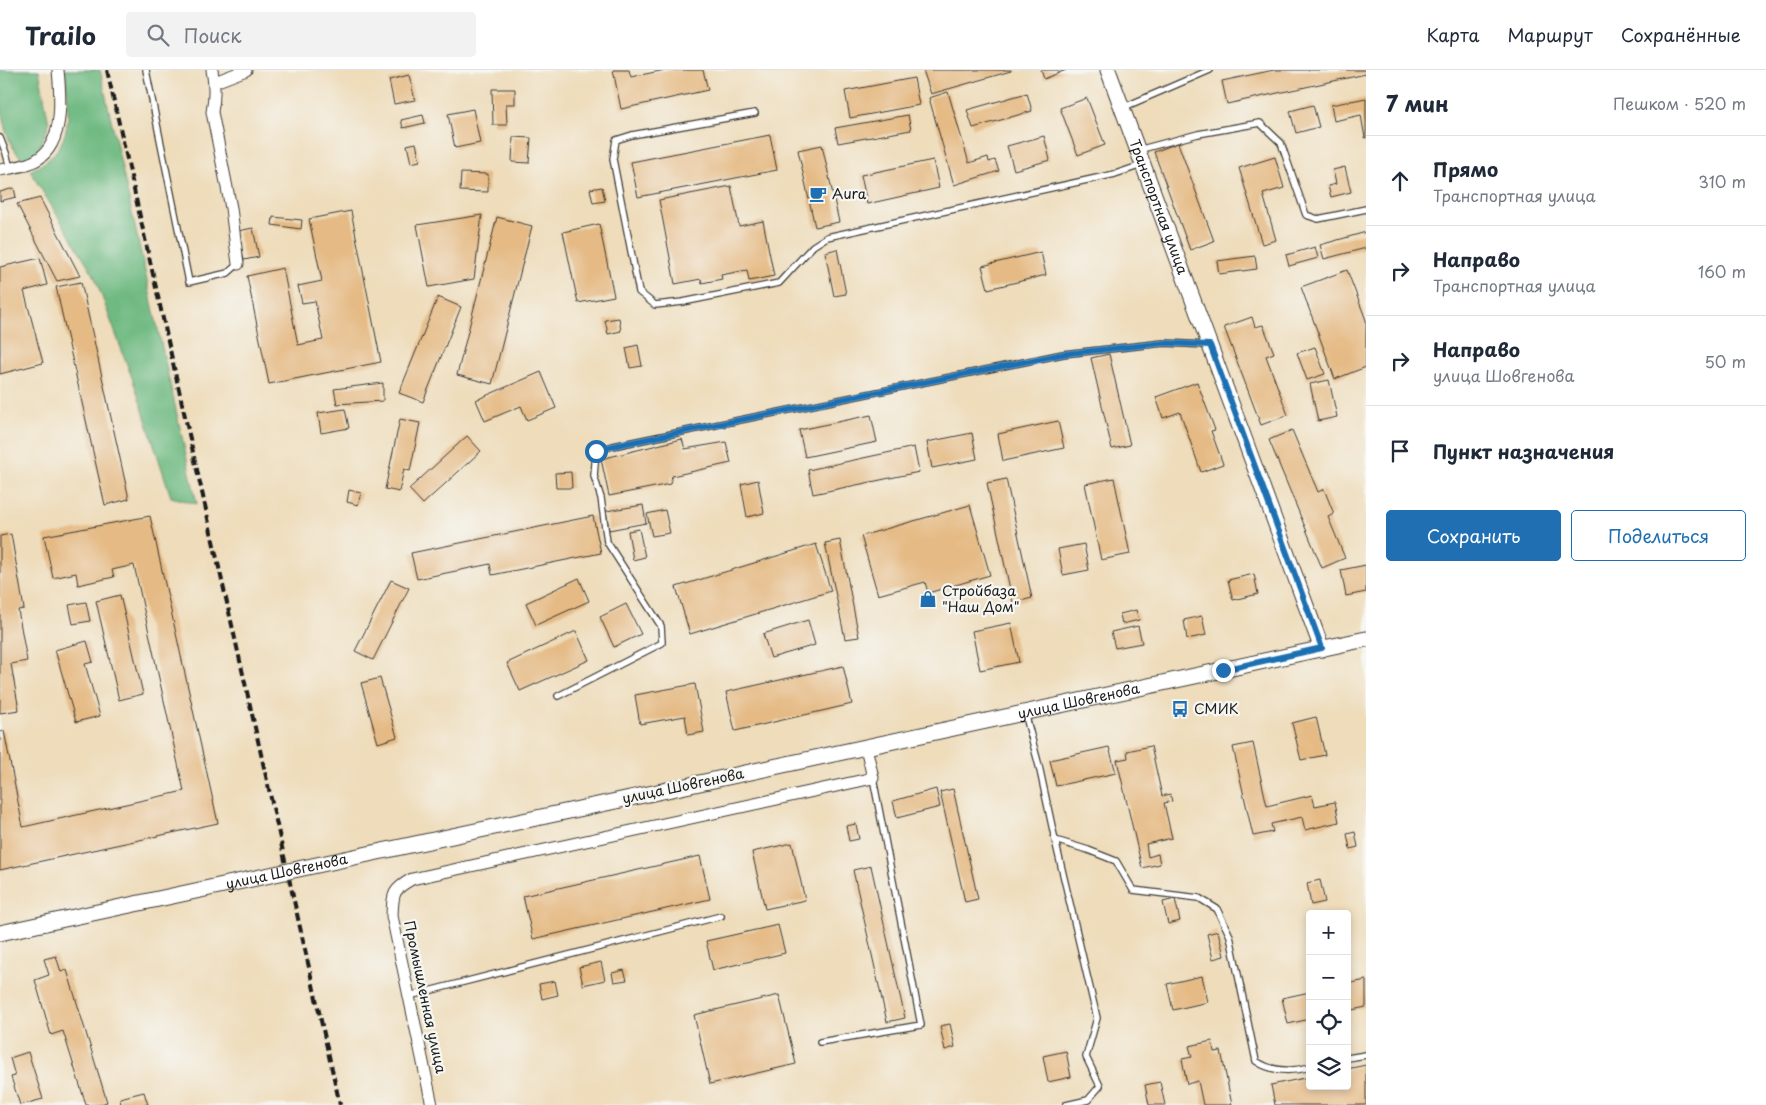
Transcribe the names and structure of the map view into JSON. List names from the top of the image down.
{
  "streets": {
    "street": ["Транспортная улица", "улица Шовгенова", "Промышленная улица"]
  },
  "crossings": [
    ["Транспортная улица", "улица Шовгенова"]
  ],
  "places": {
    "cafe": ["Aura"],
    "shop": ["Стройбаза \"Наш Дом\""],
    "bus stop": ["СМИК"]
  },
  "page": {
    "header": "Trailo",
    "search": "Поиск",
    "nav": ["Карта", "Маршрут", "Сохранённые"],
    "heading": ["7 мин", "Пешком · 520 m"],
    "list": [
      ["Прямо", "Транспортная улица", "310 m"],
      ["Направо", "Транспортная улица", "160 m"],
      ["Направо", "улица Шовгенова", "50 m"],
      "Пункт назначения"
    ],
    "buttons": ["Сохранить", "Поделиться"],
    "map_buttons": ["+", "−"]
  }
}
